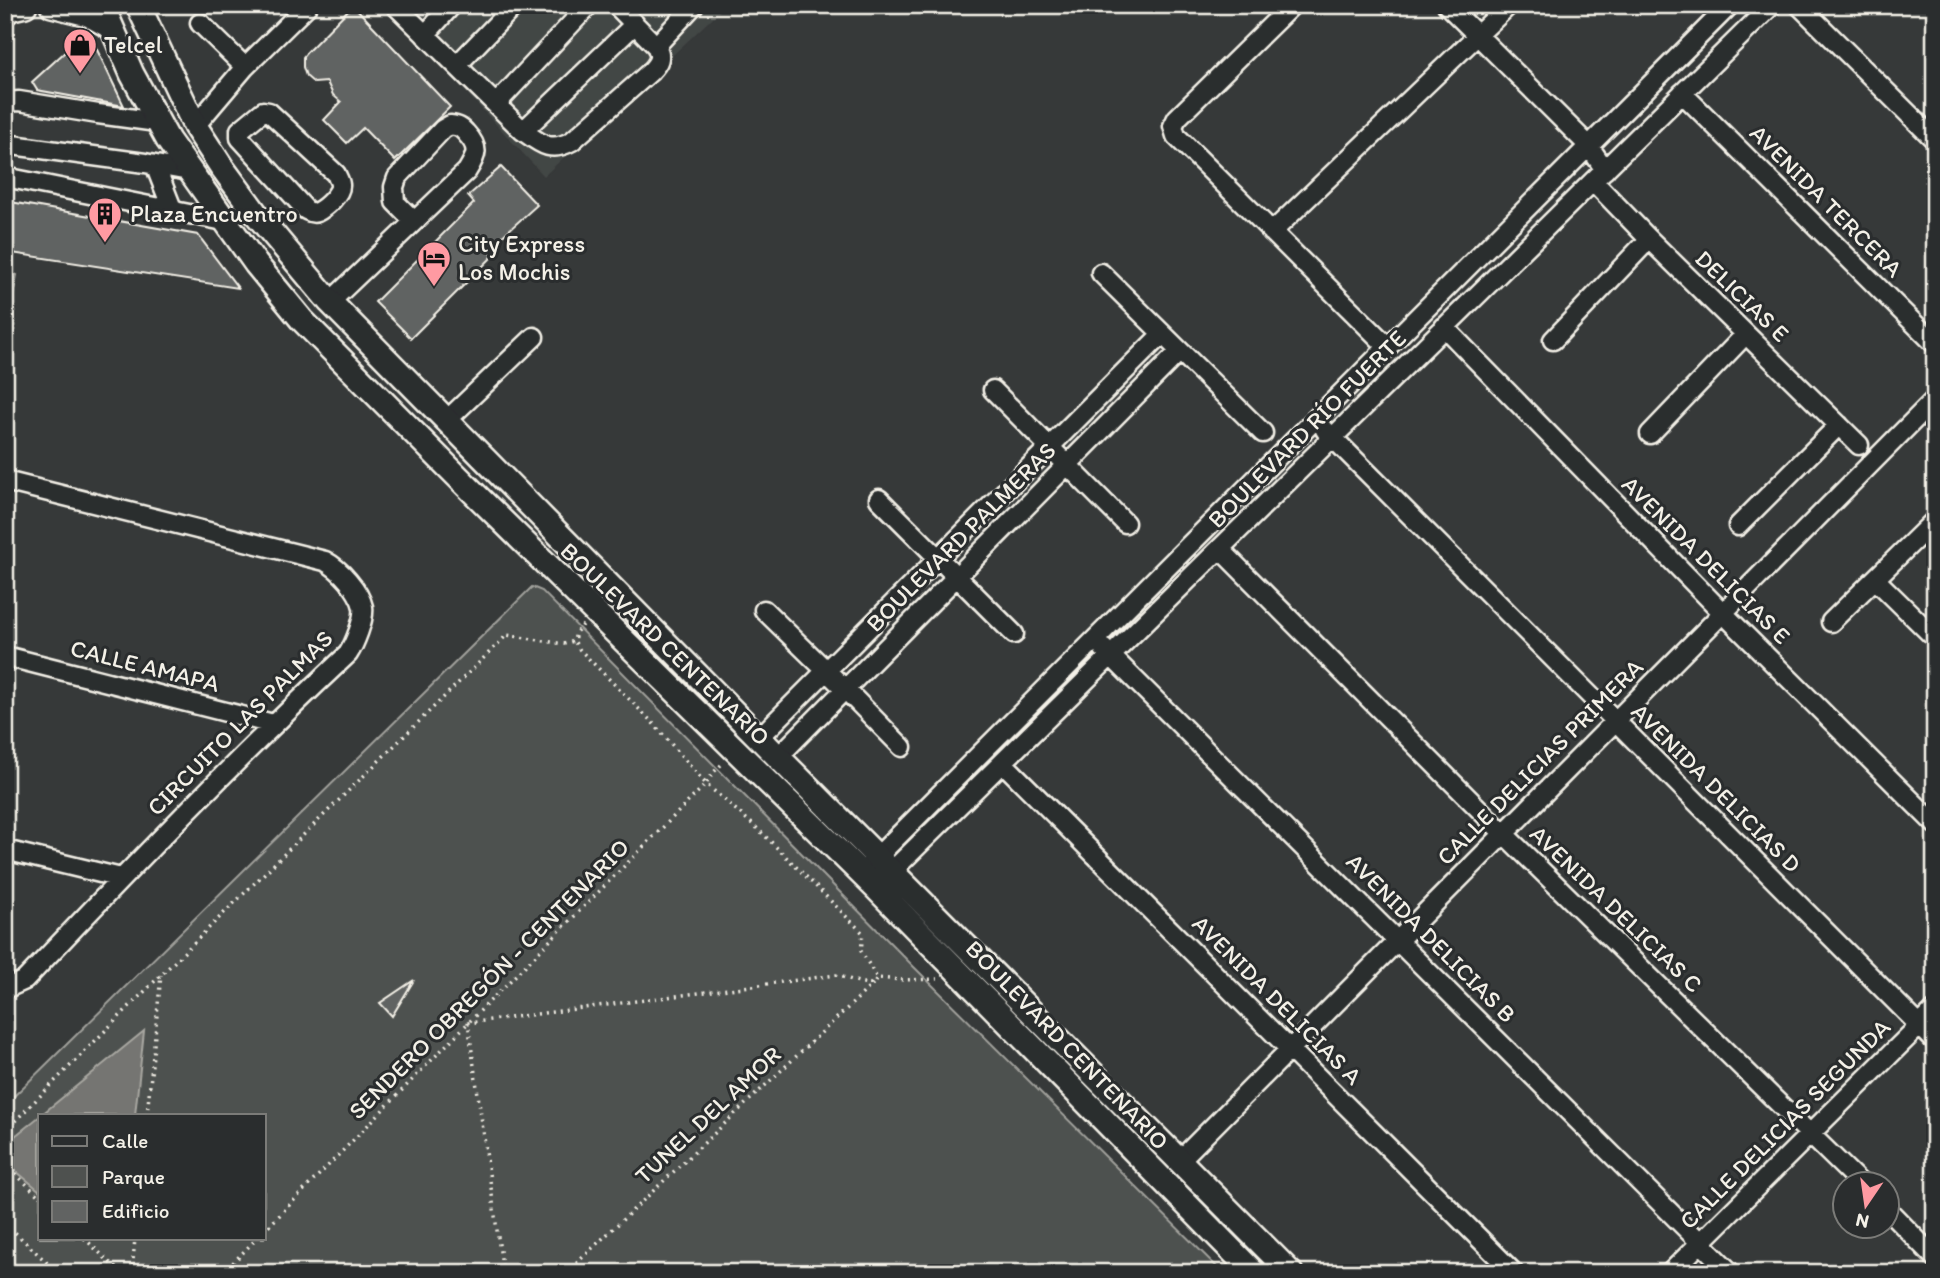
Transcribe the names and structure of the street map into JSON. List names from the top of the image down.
{
  "streets": {
    "main road": ["BOULEVARD CENTENARIO"],
    "street": [
      "AVENIDA TERCERA",
      "DELICIAS E",
      "BOULEVARD RÍO FUERTE",
      "BOULEVARD PALMERAS",
      "AVENIDA DELICIAS E",
      "CALLE AMAPA",
      "CIRCUITO LAS PALMAS",
      "CALLE DELICIAS PRIMERA",
      "AVENIDA DELICIAS D",
      "AVENIDA DELICIAS C",
      "AVENIDA DELICIAS B",
      "AVENIDA DELICIAS A",
      "CALLE DELICIAS SEGUNDA"
    ],
    "path": ["SENDERO OBREGÓN - CENTENARIO", "TUNEL DEL AMOR"]
  },
  "crossings": [
    ["AVENIDA TERCERA", "BOULEVARD RÍO FUERTE"],
    ["DELICIAS E", "BOULEVARD RÍO FUERTE"],
    ["BOULEVARD RÍO FUERTE", "AVENIDA DELICIAS E"],
    ["BOULEVARD RÍO FUERTE", "BOULEVARD CENTENARIO"],
    ["BOULEVARD RÍO FUERTE", "AVENIDA DELICIAS D"],
    ["BOULEVARD RÍO FUERTE", "AVENIDA DELICIAS C"],
    ["BOULEVARD RÍO FUERTE", "AVENIDA DELICIAS B"],
    ["BOULEVARD RÍO FUERTE", "AVENIDA DELICIAS A"],
    ["BOULEVARD PALMERAS", "BOULEVARD CENTENARIO"],
    ["AVENIDA DELICIAS E", "CALLE DELICIAS PRIMERA"],
    ["BOULEVARD CENTENARIO", "CALLE DELICIAS PRIMERA"],
    ["BOULEVARD CENTENARIO", "SENDERO OBREGÓN - CENTENARIO"],
    ["CALLE AMAPA", "CIRCUITO LAS PALMAS"],
    ["CALLE DELICIAS PRIMERA", "AVENIDA DELICIAS D"],
    ["CALLE DELICIAS PRIMERA", "AVENIDA DELICIAS C"],
    ["CALLE DELICIAS PRIMERA", "AVENIDA DELICIAS B"],
    ["CALLE DELICIAS PRIMERA", "AVENIDA DELICIAS A"],
    ["AVENIDA DELICIAS D", "CALLE DELICIAS SEGUNDA"],
    ["AVENIDA DELICIAS C", "CALLE DELICIAS SEGUNDA"],
    ["AVENIDA DELICIAS B", "CALLE DELICIAS SEGUNDA"]
  ],
  "places": {
    "shop": ["Telcel"],
    "building": ["Plaza Encuentro"],
    "hotel": ["City Express Los Mochis"]
  },
  "legend": ["Calle", "Parque", "Edificio"],
  "north": "bottom"
}
